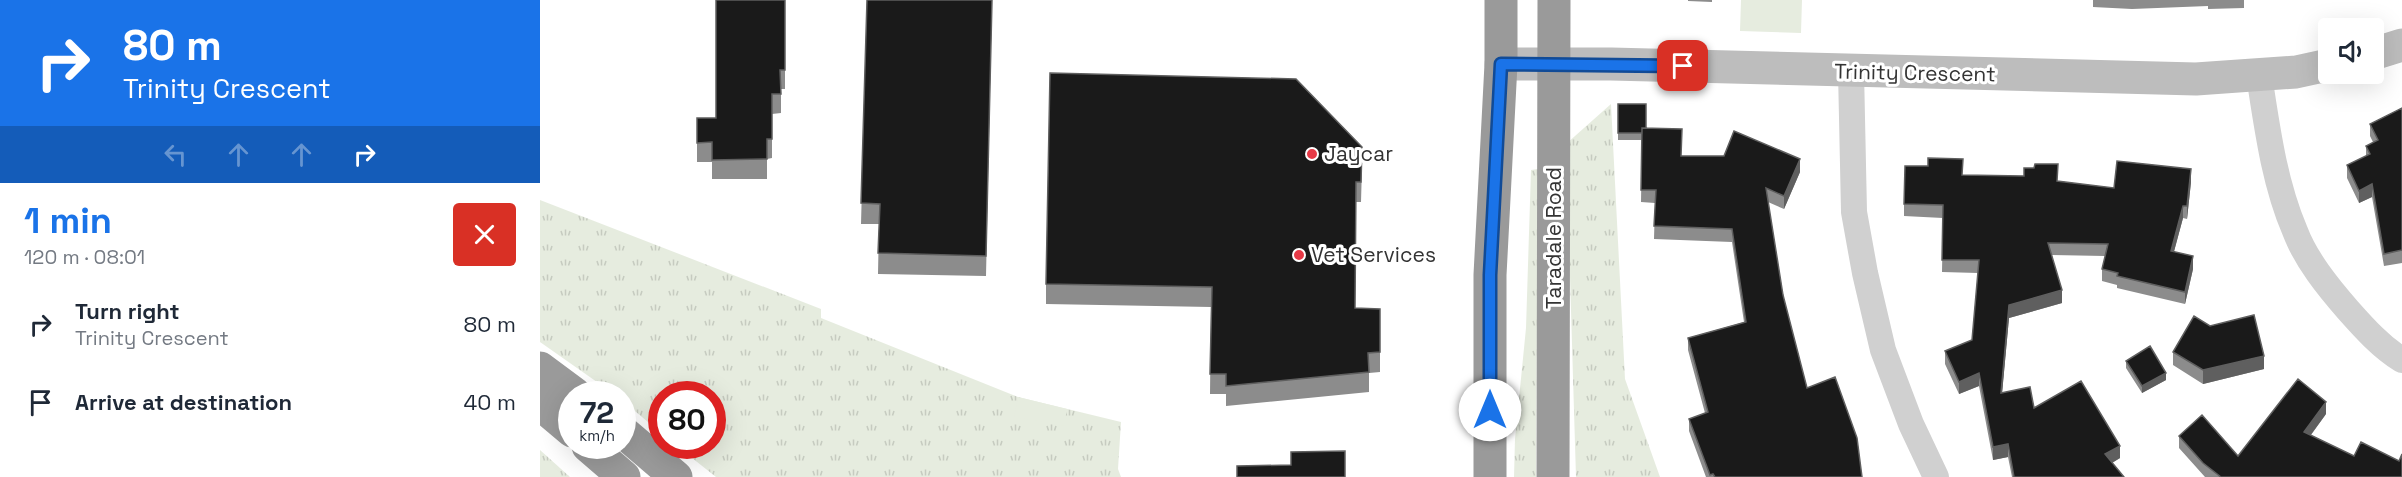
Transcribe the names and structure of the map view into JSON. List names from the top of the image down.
{
  "streets": {
    "highway": ["Taradale Road"],
    "street": ["Trinity Crescent"]
  },
  "crossings": [
    ["Trinity Crescent", "Taradale Road"]
  ],
  "places": ["Jaycar", "Vet Services"],
  "page": {
    "turn": ["80 m", "Trinity Crescent"],
    "heading": ["1 min", "120 m · 08:01"],
    "list": [
      {
        "name": "Turn right",
        "note": "Trinity Crescent",
        "value": "80 m"
      },
      {
        "name": "Arrive at destination",
        "value": "40 m"
      }
    ],
    "speed": "72 km/h",
    "limit": "80"
  }
}
